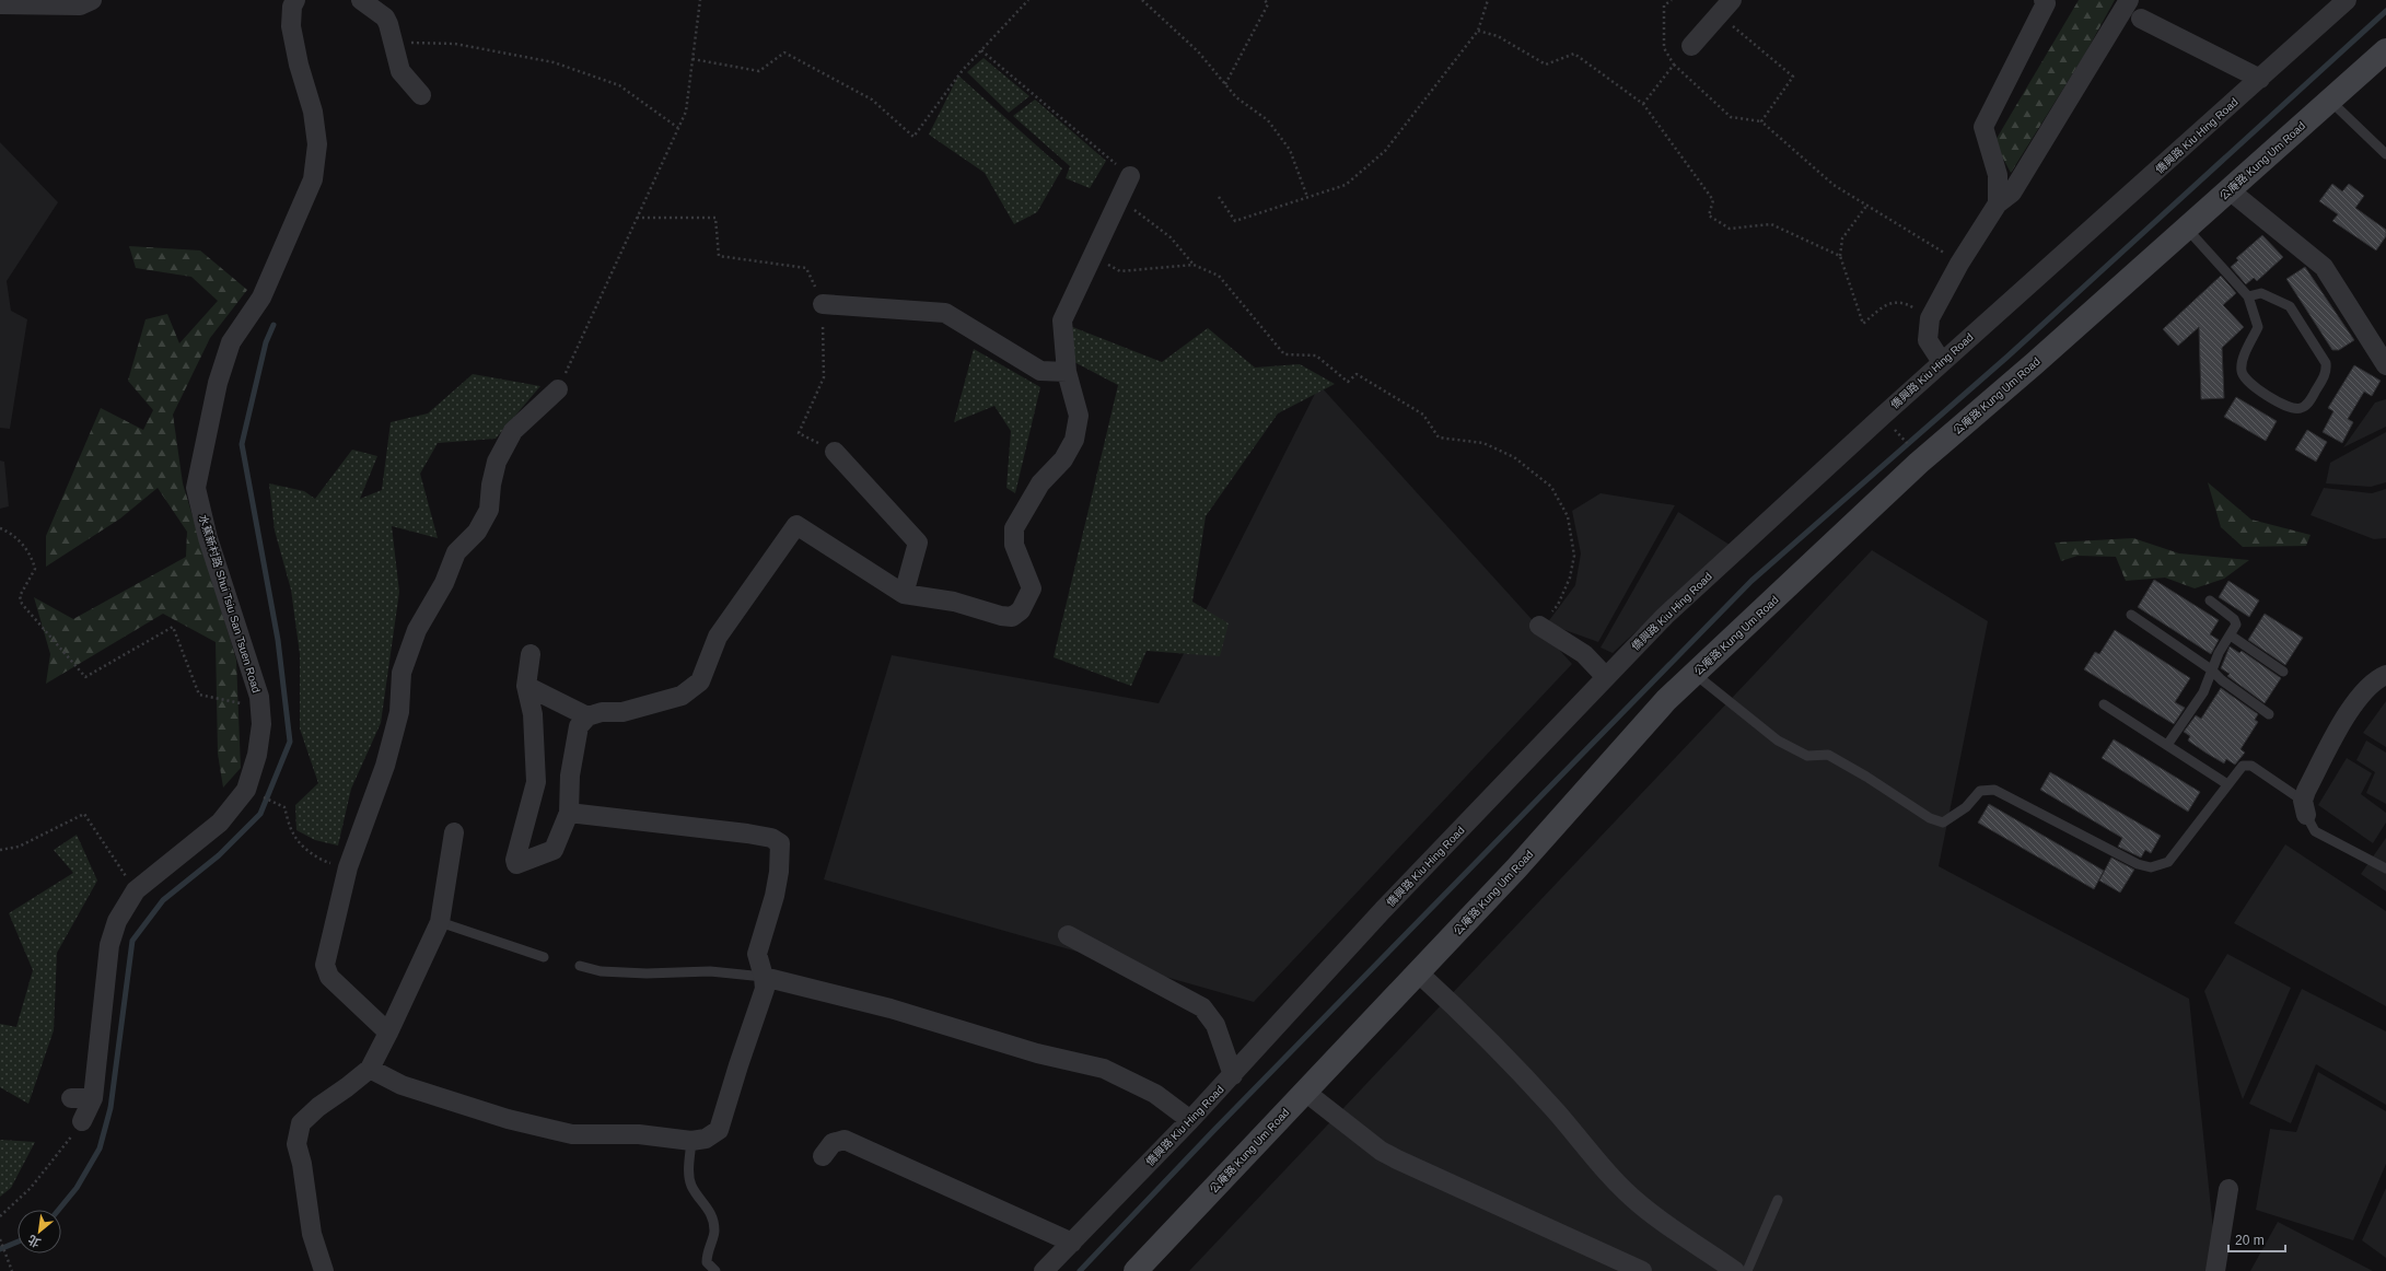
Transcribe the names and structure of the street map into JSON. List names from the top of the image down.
{
  "streets": {
    "street": ["僑興路 Kiu Hing Road", "公庵路 Kung Um Road", "水蕉新村路 Shui Tsiu San Tsuen Road"]
  },
  "scale_bar": "20 m",
  "north": "bottom left"
}
